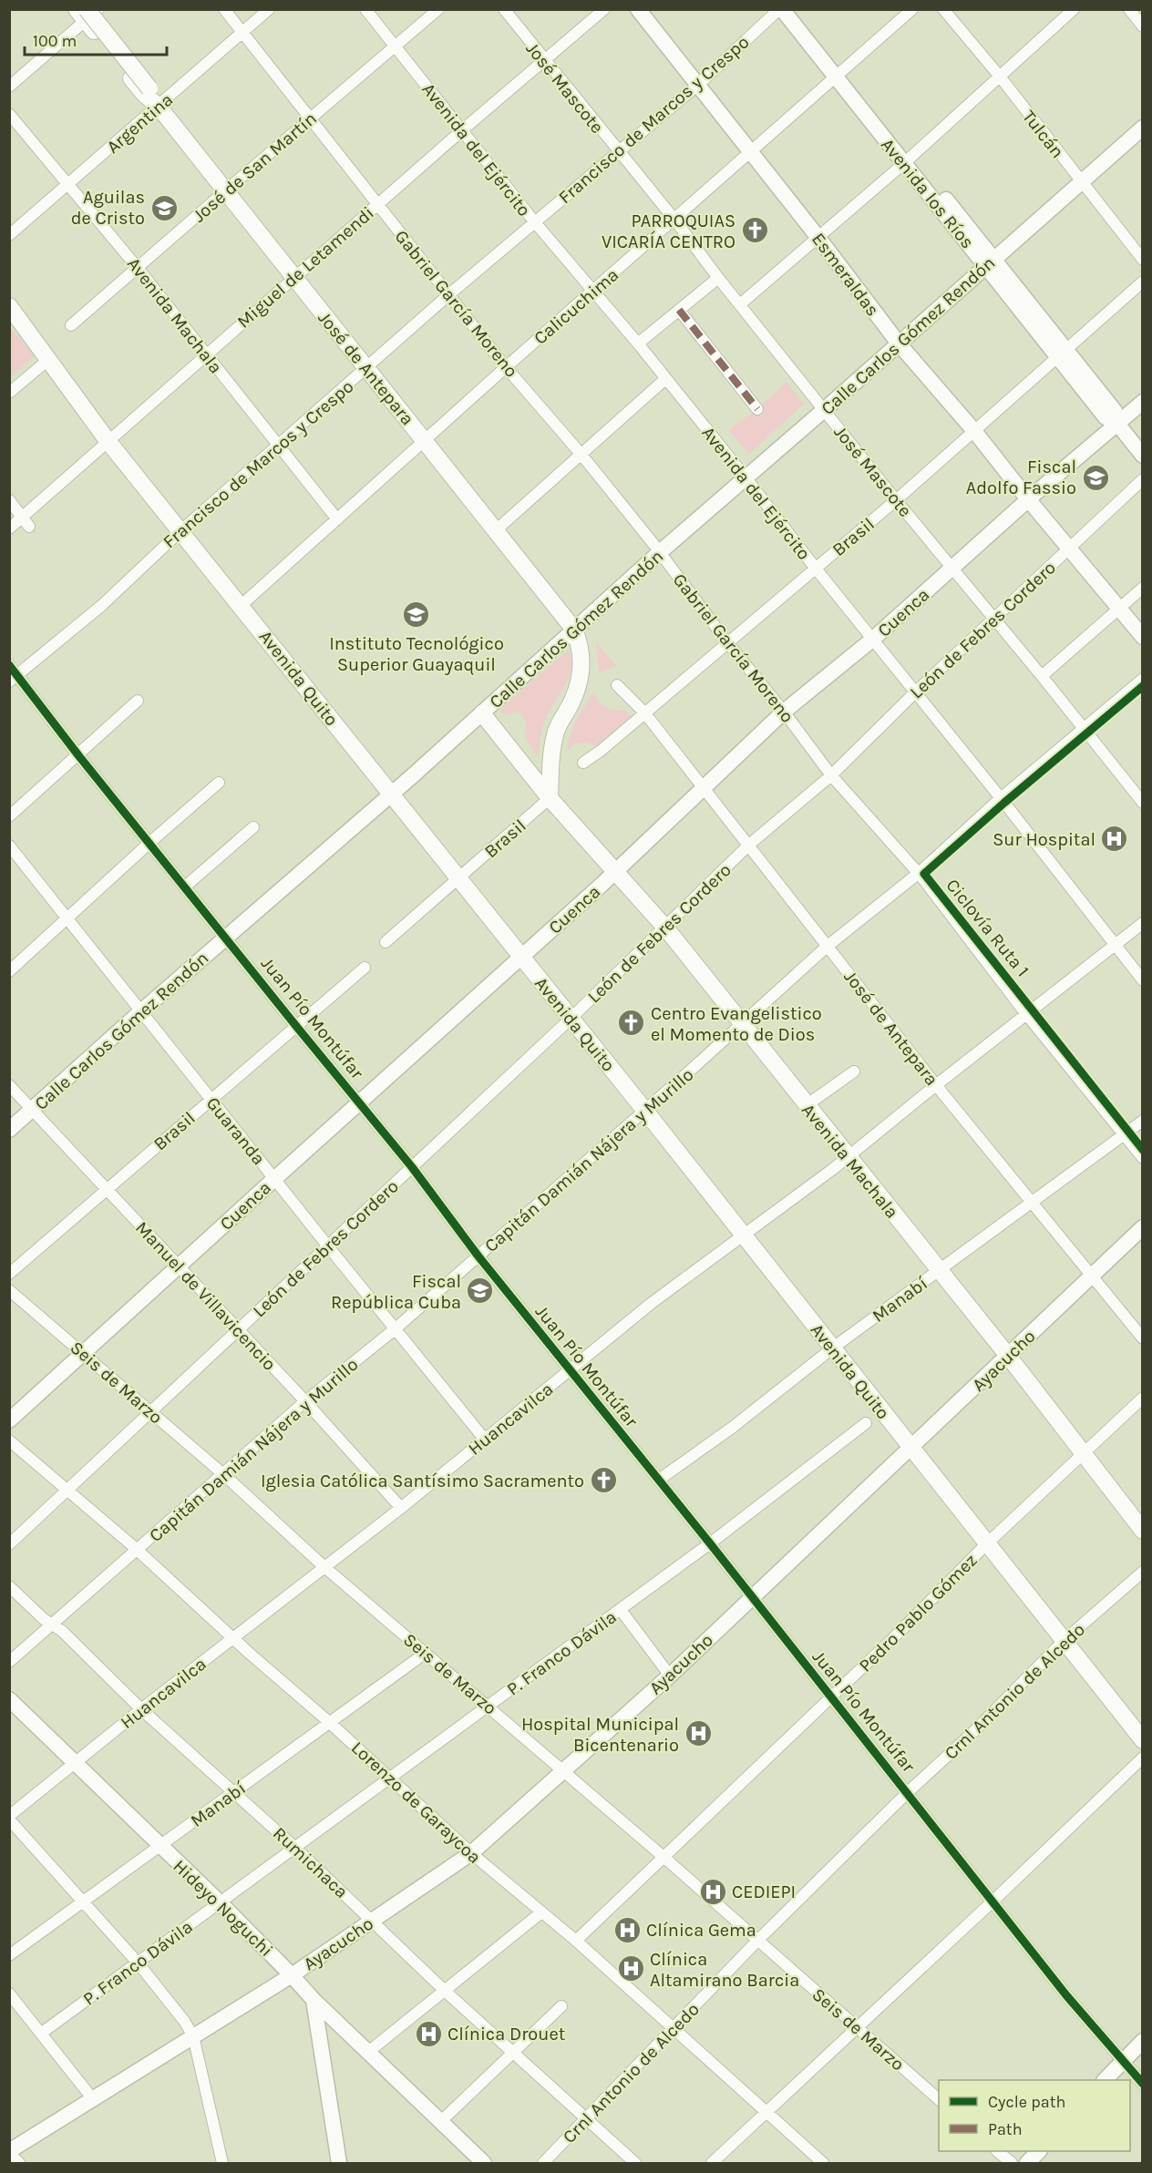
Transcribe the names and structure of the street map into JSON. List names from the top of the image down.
{
  "streets": {
    "main road": [
      "Avenida los Ríos",
      "Esmeraldas",
      "Avenida Machala",
      "Calle Carlos Gómez Rendón",
      "José de Antepara",
      "Cuenca",
      "Avenida Quito",
      "Ayacucho",
      "Hideyo Noguchi"
    ],
    "street": [
      "José Mascote",
      "Francisco de Marcos y Crespo",
      "Argentina",
      "Tulcán",
      "Avenida del Ejército",
      "José de San Martín",
      "Miguel de Letamendi",
      "Gabriel García Moreno",
      "Calicuchima",
      "Brasil",
      "León de Febres Cordero",
      "Juan Pío Montúfar",
      "Guaranda",
      "Capitán Damián Nájera y Murillo",
      "Manuel de Villavicencio",
      "Manabí",
      "Seis de Marzo",
      "Huancavilca",
      "Pedro Pablo Gómez",
      "P. Franco Dávila",
      "Crnl Antonio de Alcedo",
      "Lorenzo de Garaycoa",
      "Rumichaca"
    ],
    "cycle path": ["Ciclovía Ruta 1"]
  },
  "crossings": [
    ["José Mascote", "Francisco de Marcos y Crespo"],
    ["José Mascote", "Miguel de Letamendi"],
    ["José Mascote", "Calicuchima"],
    ["José Mascote", "Calle Carlos Gómez Rendón"],
    ["José Mascote", "Brasil"],
    ["José Mascote", "Cuenca"],
    ["José Mascote", "León de Febres Cordero"],
    ["José Mascote", "Capitán Damián Nájera y Murillo"],
    ["Francisco de Marcos y Crespo", "Avenida del Ejército"],
    ["Francisco de Marcos y Crespo", "Avenida los Ríos"],
    ["Francisco de Marcos y Crespo", "Esmeraldas"],
    ["Francisco de Marcos y Crespo", "Gabriel García Moreno"],
    ["Francisco de Marcos y Crespo", "Avenida Machala"],
    ["Francisco de Marcos y Crespo", "José de Antepara"],
    ["Francisco de Marcos y Crespo", "Avenida Quito"],
    ["Francisco de Marcos y Crespo", "Juan Pío Montúfar"],
    ["Argentina", "Gabriel García Moreno"],
    ["Argentina", "Avenida Machala"],
    ["Argentina", "José de Antepara"],
    ["Tulcán", "Calle Carlos Gómez Rendón"],
    ["Avenida del Ejército", "José de San Martín"],
    ["Avenida del Ejército", "Miguel de Letamendi"],
    ["Avenida del Ejército", "Calicuchima"],
    ["Avenida del Ejército", "Calle Carlos Gómez Rendón"],
    ["Avenida del Ejército", "Brasil"],
    ["Avenida del Ejército", "Cuenca"],
    ["Avenida del Ejército", "León de Febres Cordero"],
    ["Avenida del Ejército", "Capitán Damián Nájera y Murillo"],
    ["Avenida del Ejército", "Huancavilca"],
    ["José de San Martín", "Gabriel García Moreno"],
    ["José de San Martín", "Avenida Machala"],
    ["José de San Martín", "José de Antepara"],
    ["Avenida los Ríos", "Calicuchima"],
    ["Avenida los Ríos", "Calle Carlos Gómez Rendón"],
    ["Avenida los Ríos", "Brasil"],
    ["Avenida los Ríos", "Cuenca"],
    ["Miguel de Letamendi", "Gabriel García Moreno"],
    ["Miguel de Letamendi", "Avenida Machala"],
    ["Miguel de Letamendi", "José de Antepara"],
    ["Miguel de Letamendi", "Avenida Quito"],
    ["Esmeraldas", "Calicuchima"],
    ["Esmeraldas", "Calle Carlos Gómez Rendón"],
    ["Esmeraldas", "Brasil"],
    ["Esmeraldas", "Cuenca"],
    ["Esmeraldas", "León de Febres Cordero"],
    ["Gabriel García Moreno", "Calicuchima"],
    ["Gabriel García Moreno", "Calle Carlos Gómez Rendón"],
    ["Gabriel García Moreno", "Brasil"],
    ["Gabriel García Moreno", "Cuenca"],
    ["Gabriel García Moreno", "León de Febres Cordero"],
    ["Gabriel García Moreno", "Capitán Damián Nájera y Murillo"],
    ["Gabriel García Moreno", "Manabí"],
    ["Gabriel García Moreno", "Huancavilca"],
    ["Calicuchima", "Avenida Machala"],
    ["Calicuchima", "José de Antepara"],
    ["Calicuchima", "Avenida Quito"],
    ["Avenida Machala", "Calle Carlos Gómez Rendón"],
    ["Avenida Machala", "Brasil"],
    ["Avenida Machala", "Cuenca"],
    ["Avenida Machala", "León de Febres Cordero"],
    ["Avenida Machala", "Capitán Damián Nájera y Murillo"],
    ["Avenida Machala", "Manabí"],
    ["Avenida Machala", "Ayacucho"],
    ["Avenida Machala", "Huancavilca"],
    ["Avenida Machala", "Pedro Pablo Gómez"],
    ["Calle Carlos Gómez Rendón", "José de Antepara"],
    ["Calle Carlos Gómez Rendón", "Avenida Quito"],
    ["Calle Carlos Gómez Rendón", "Juan Pío Montúfar"],
    ["Calle Carlos Gómez Rendón", "Guaranda"],
    ["Calle Carlos Gómez Rendón", "Manuel de Villavicencio"],
    ["José de Antepara", "Brasil"],
    ["José de Antepara", "Cuenca"],
    ["José de Antepara", "León de Febres Cordero"],
    ["José de Antepara", "Capitán Damián Nájera y Murillo"],
    ["José de Antepara", "Manabí"],
    ["José de Antepara", "Ayacucho"],
    ["José de Antepara", "Huancavilca"],
    ["Brasil", "Avenida Quito"],
    ["Brasil", "Juan Pío Montúfar"],
    ["Brasil", "Guaranda"],
    ["Brasil", "Manuel de Villavicencio"],
    ["Cuenca", "Avenida Quito"],
    ["Cuenca", "Juan Pío Montúfar"],
    ["Cuenca", "Guaranda"],
    ["Cuenca", "Manuel de Villavicencio"],
    ["Cuenca", "Seis de Marzo"],
    ["León de Febres Cordero", "Avenida Quito"],
    ["León de Febres Cordero", "Juan Pío Montúfar"],
    ["León de Febres Cordero", "Guaranda"],
    ["León de Febres Cordero", "Manuel de Villavicencio"],
    ["León de Febres Cordero", "Seis de Marzo"],
    ["León de Febres Cordero", "Lorenzo de Garaycoa"],
    ["Avenida Quito", "Capitán Damián Nájera y Murillo"],
    ["Avenida Quito", "Manabí"],
    ["Avenida Quito", "Ayacucho"],
    ["Avenida Quito", "Huancavilca"],
    ["Avenida Quito", "Pedro Pablo Gómez"],
    ["Avenida Quito", "Crnl Antonio de Alcedo"],
    ["Juan Pío Montúfar", "Capitán Damián Nájera y Murillo"],
    ["Juan Pío Montúfar", "Manabí"],
    ["Juan Pío Montúfar", "Ayacucho"],
    ["Juan Pío Montúfar", "Huancavilca"],
    ["Juan Pío Montúfar", "Pedro Pablo Gómez"],
    ["Juan Pío Montúfar", "P. Franco Dávila"],
    ["Juan Pío Montúfar", "Crnl Antonio de Alcedo"],
    ["Guaranda", "Capitán Damián Nájera y Murillo"],
    ["Guaranda", "Huancavilca"],
    ["Capitán Damián Nájera y Murillo", "Manuel de Villavicencio"],
    ["Capitán Damián Nájera y Murillo", "Seis de Marzo"],
    ["Capitán Damián Nájera y Murillo", "Lorenzo de Garaycoa"],
    ["Capitán Damián Nájera y Murillo", "Rumichaca"],
    ["Manuel de Villavicencio", "Huancavilca"],
    ["Manabí", "Seis de Marzo"],
    ["Manabí", "Lorenzo de Garaycoa"],
    ["Manabí", "Rumichaca"],
    ["Manabí", "Hideyo Noguchi"],
    ["Ayacucho", "Seis de Marzo"],
    ["Ayacucho", "Lorenzo de Garaycoa"],
    ["Ayacucho", "Rumichaca"],
    ["Ayacucho", "Hideyo Noguchi"],
    ["Seis de Marzo", "Huancavilca"],
    ["Seis de Marzo", "Pedro Pablo Gómez"],
    ["Seis de Marzo", "P. Franco Dávila"],
    ["Seis de Marzo", "Crnl Antonio de Alcedo"],
    ["Huancavilca", "Lorenzo de Garaycoa"],
    ["Huancavilca", "Rumichaca"],
    ["Huancavilca", "Hideyo Noguchi"],
    ["Pedro Pablo Gómez", "Lorenzo de Garaycoa"],
    ["P. Franco Dávila", "Lorenzo de Garaycoa"],
    ["P. Franco Dávila", "Rumichaca"],
    ["P. Franco Dávila", "Hideyo Noguchi"],
    ["Crnl Antonio de Alcedo", "Lorenzo de Garaycoa"],
    ["Crnl Antonio de Alcedo", "Rumichaca"]
  ],
  "places": {
    "school or university": [
      "Aguilas de Cristo",
      "Fiscal Adolfo Fassio",
      "Instituto Tecnológico Superior Guayaquil",
      "Fiscal República Cuba"
    ],
    "church": ["PARROQUIAS VICARÍA CENTRO", "Centro Evangelistico el Momento de Dios", "Iglesia Católica Santísimo Sacramento"],
    "hospital": [
      "Sur Hospital",
      "Hospital Municipal Bicentenario",
      "CEDIEPI",
      "Clínica Gema",
      "Clínica Altamirano Barcia",
      "Clínica Drouet"
    ]
  },
  "legend": ["Cycle path", "Path"],
  "scale_bar": "100 m"
}
